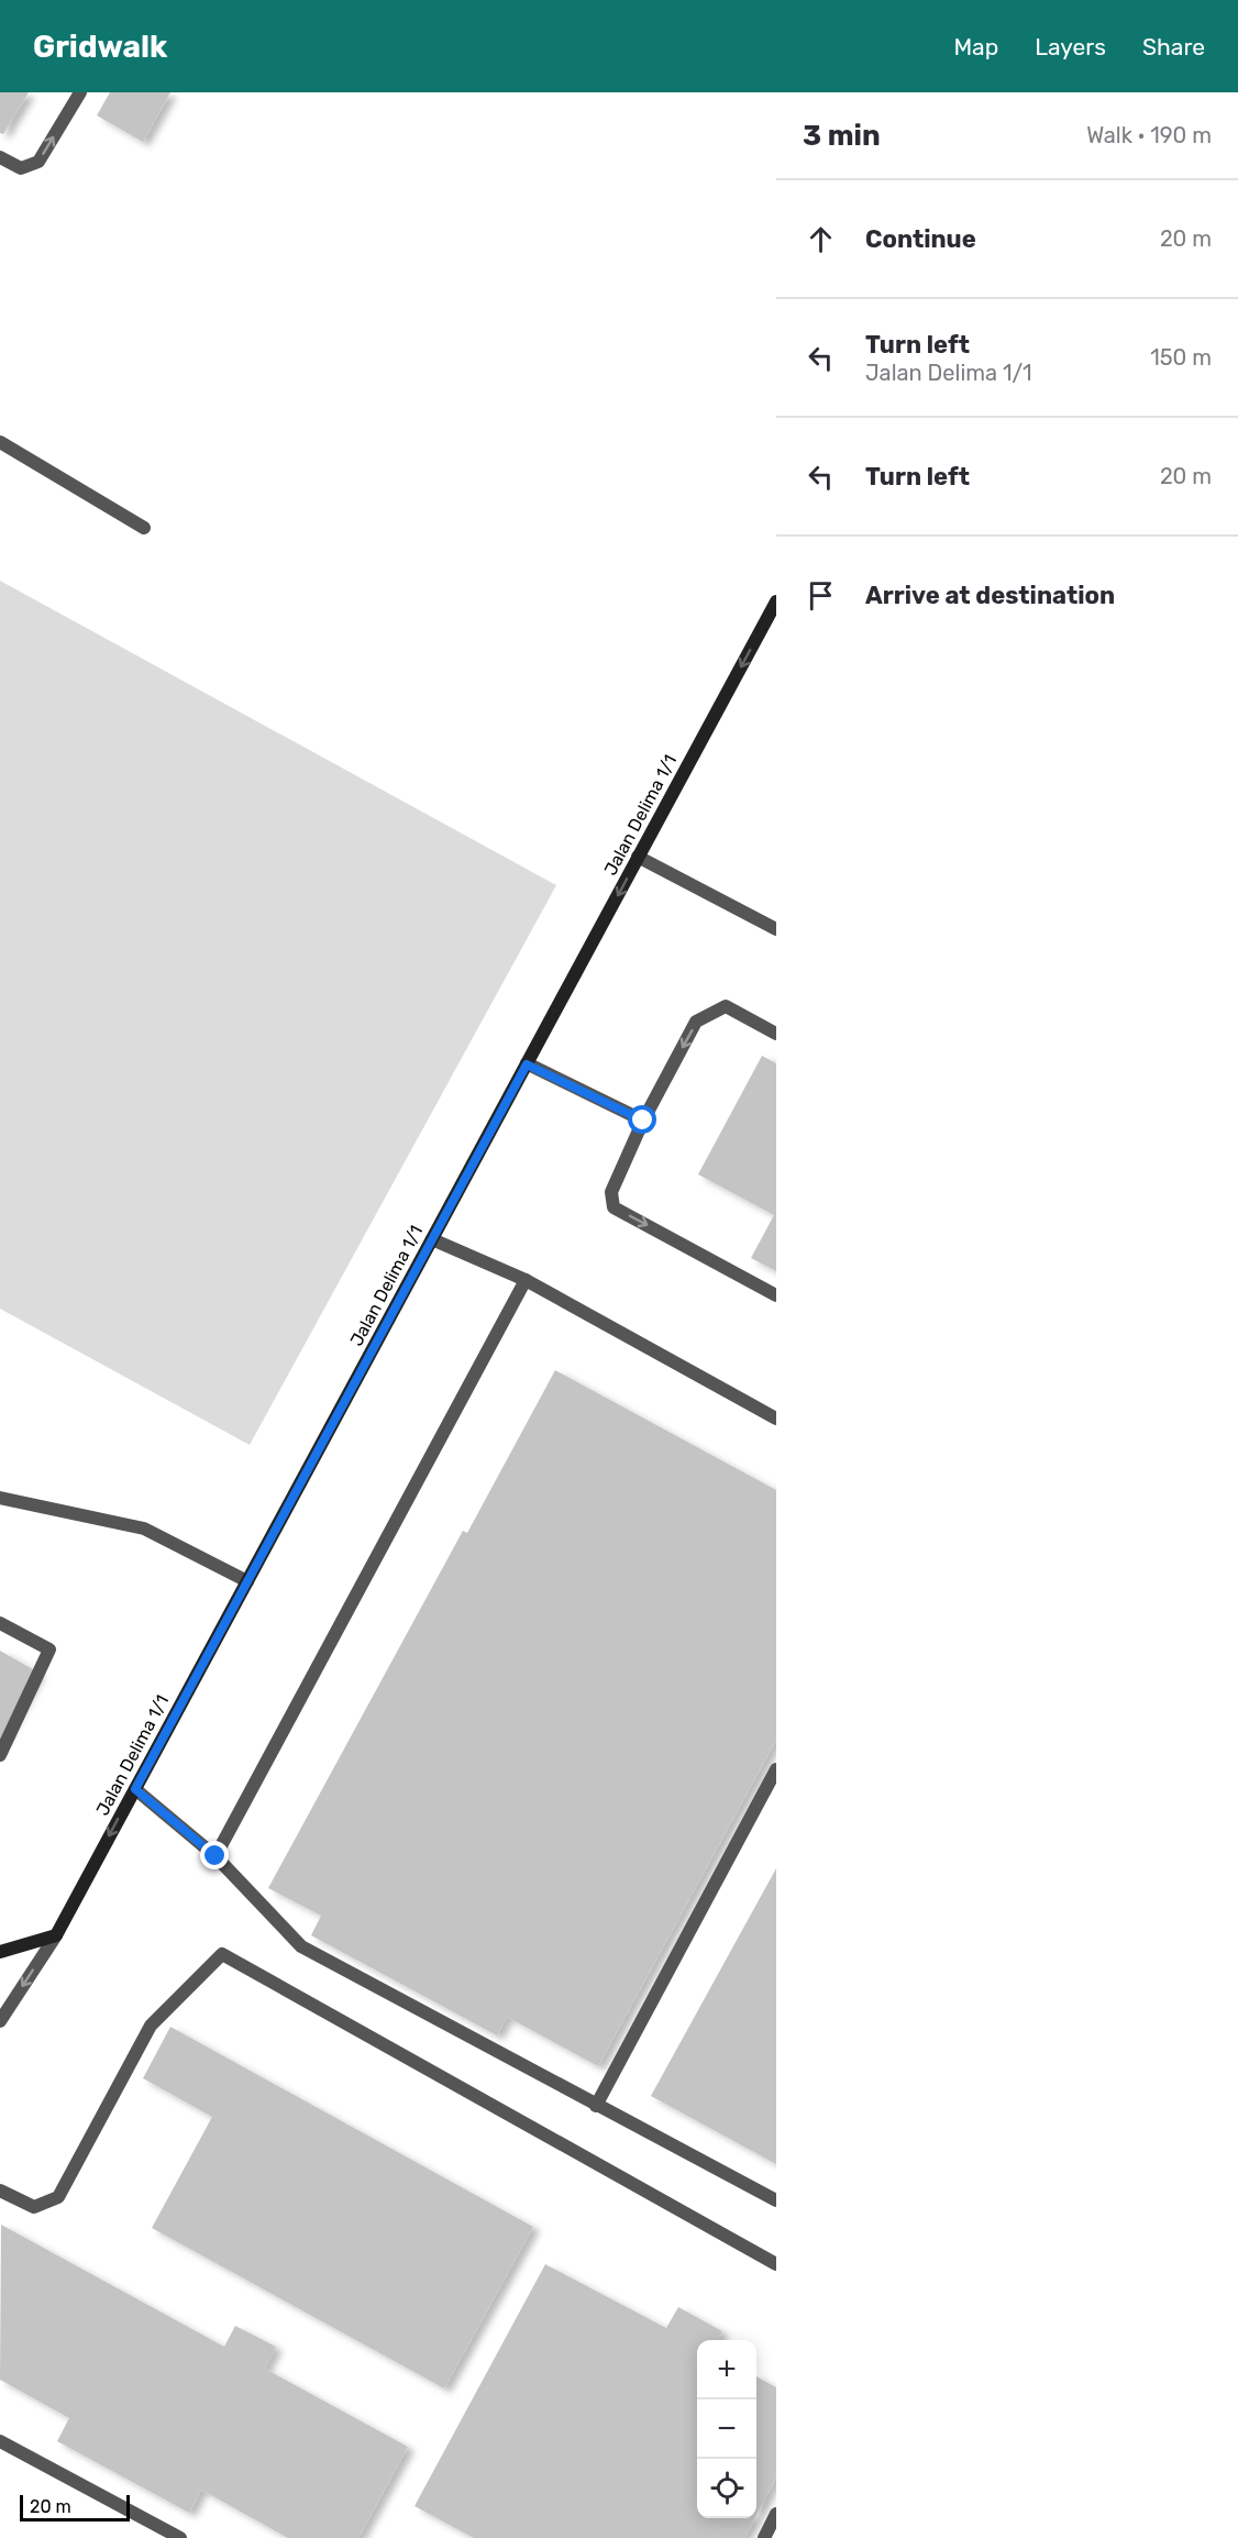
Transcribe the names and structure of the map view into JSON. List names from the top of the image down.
{
  "streets": {
    "street": ["Jalan Delima 1/1"]
  },
  "one_way": ["Jalan Delima 1/1"],
  "scale_bar": "20 m",
  "page": {
    "header": "Gridwalk",
    "nav": ["Map", "Layers", "Share"],
    "heading": ["3 min", "Walk · 190 m"],
    "list": [
      ["Continue", "20 m"],
      ["Turn left", "Jalan Delima 1/1", "150 m"],
      ["Turn left", "20 m"],
      "Arrive at destination"
    ],
    "map_buttons": ["+", "−"],
    "scale": "20 m"
  }
}
